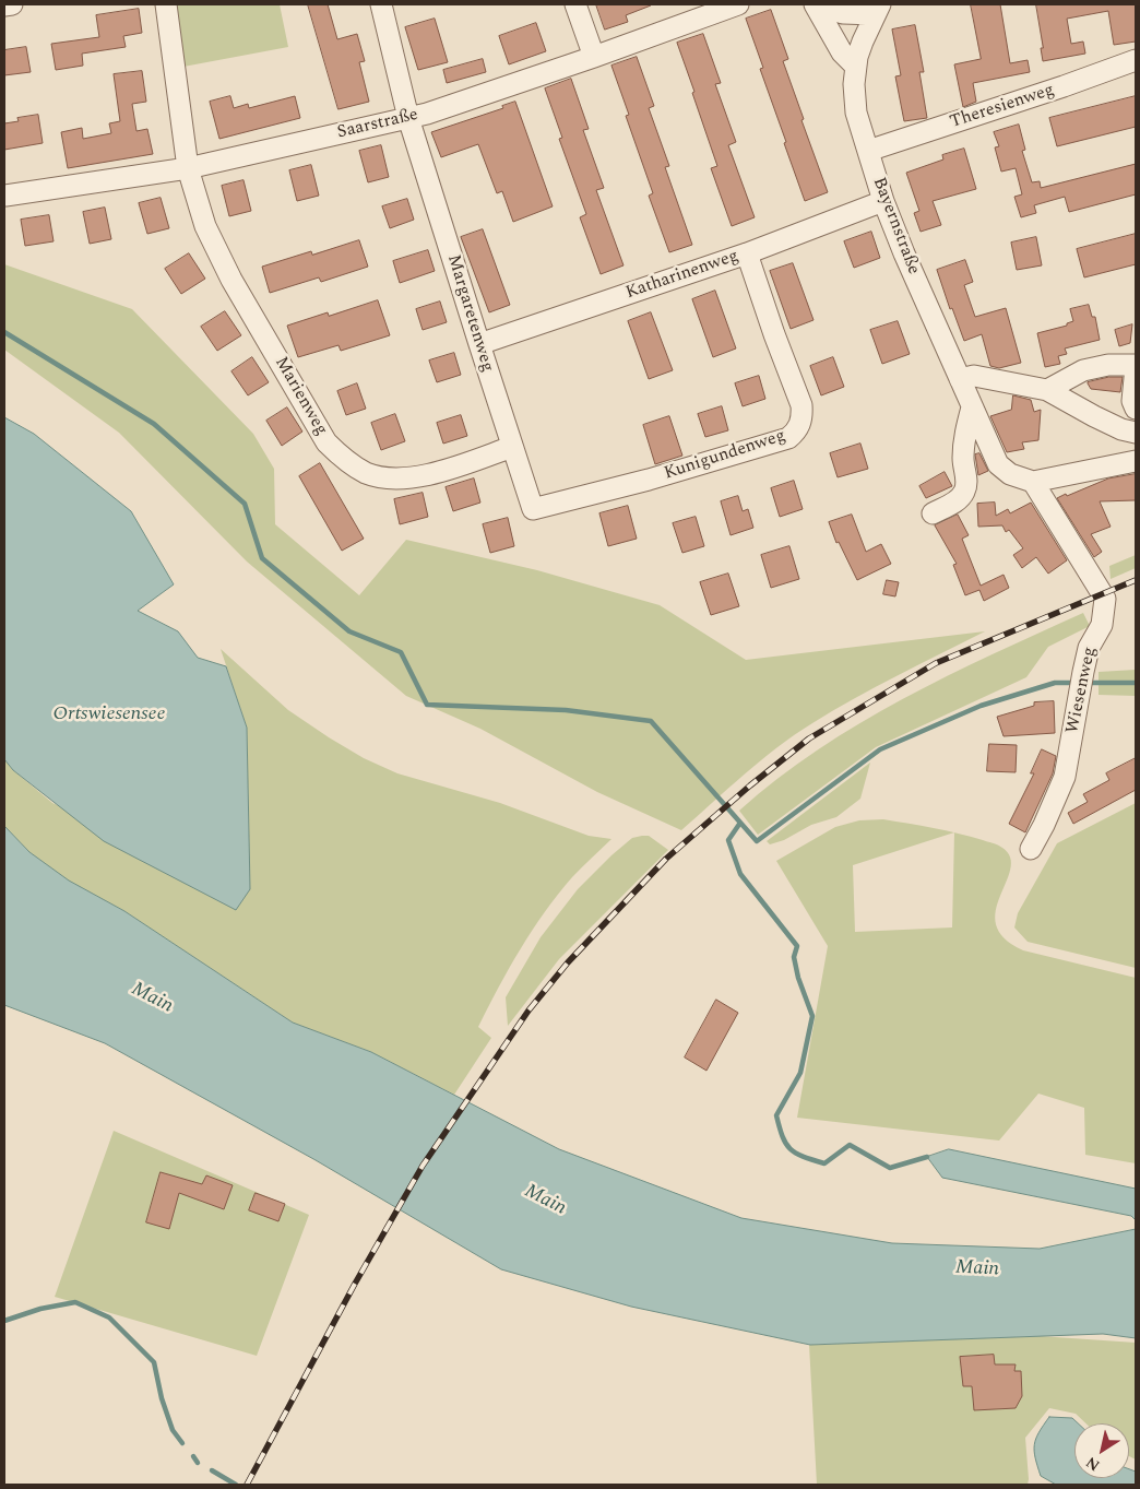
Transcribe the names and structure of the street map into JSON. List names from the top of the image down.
{
  "streets": {
    "street": [
      "Theresienweg",
      "Saarstraße",
      "Bayernstraße",
      "Katharinenweg",
      "Margaretenweg",
      "Marienweg",
      "Kunigundenweg",
      "Wiesenweg"
    ]
  },
  "crossings": [
    ["Theresienweg", "Bayernstraße"],
    ["Saarstraße", "Margaretenweg"],
    ["Saarstraße", "Marienweg"],
    ["Bayernstraße", "Katharinenweg"],
    ["Bayernstraße", "Wiesenweg"],
    ["Katharinenweg", "Margaretenweg"],
    ["Katharinenweg", "Kunigundenweg"],
    ["Margaretenweg", "Marienweg"],
    ["Margaretenweg", "Kunigundenweg"]
  ],
  "water": ["Ortswiesensee", "Main"],
  "north": "bottom left"
}
